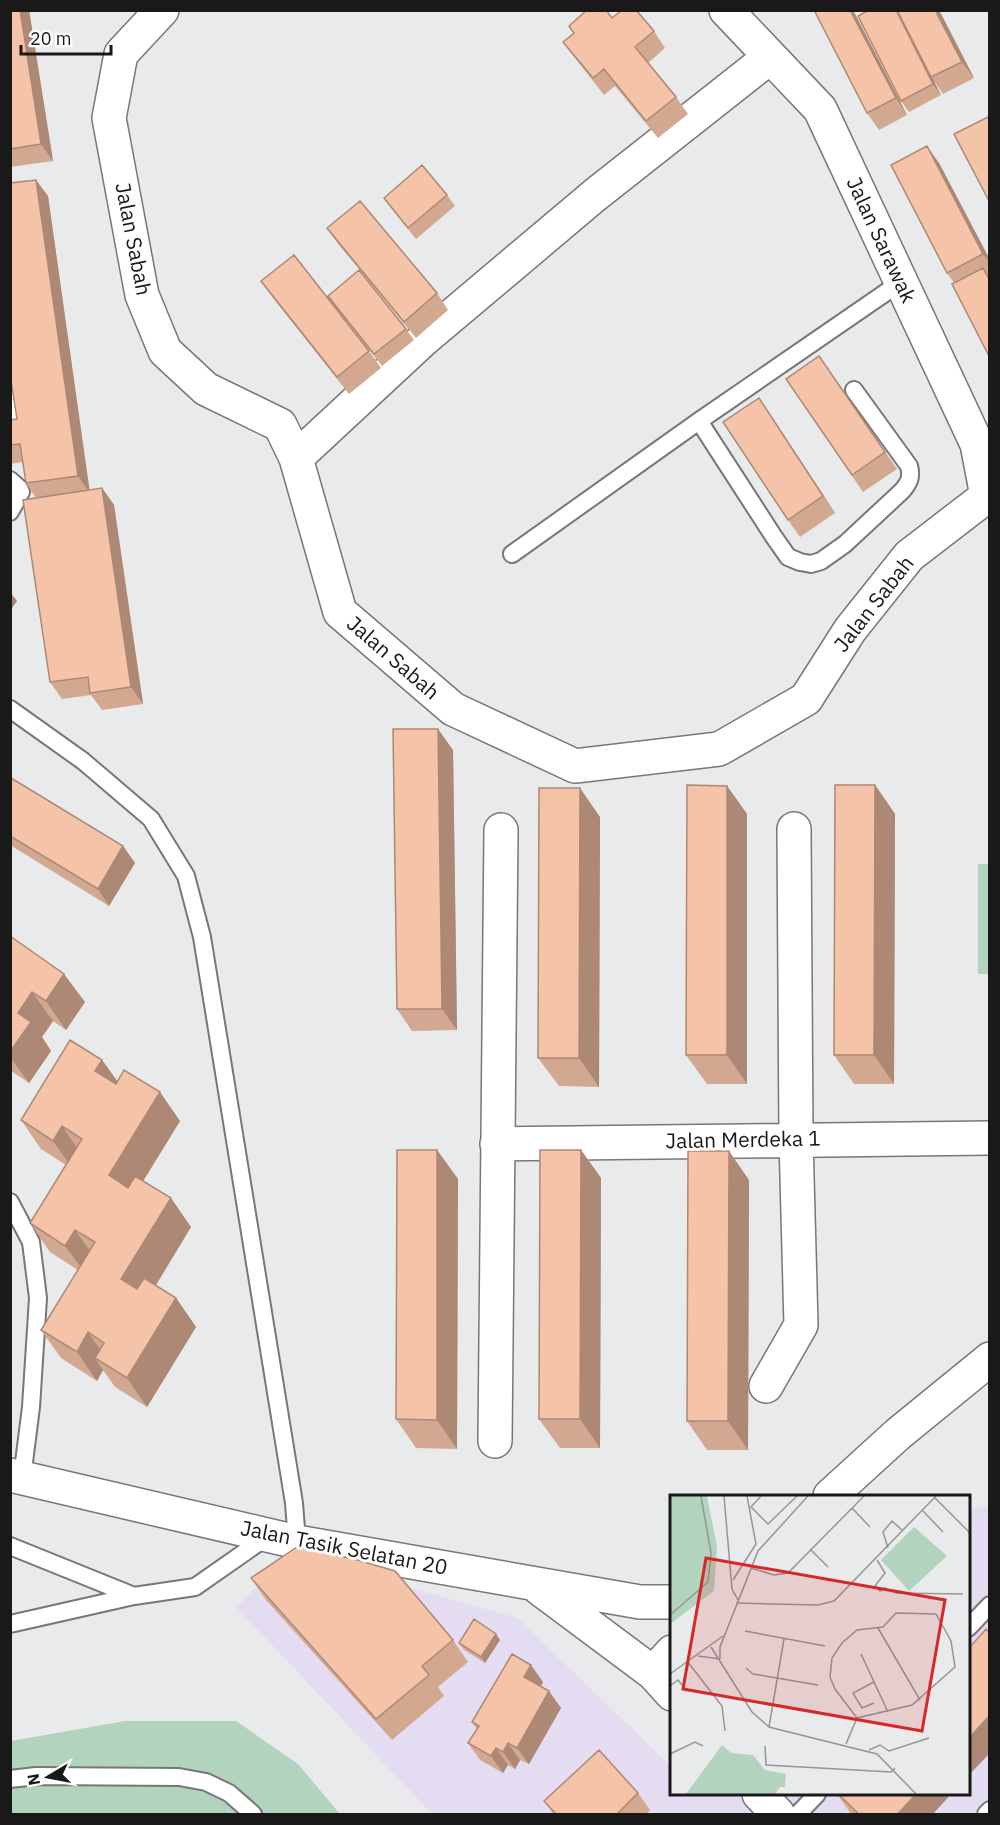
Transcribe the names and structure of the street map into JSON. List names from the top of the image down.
{
  "streets": {
    "street": [
      "Jalan Sabah",
      "Jalan Sarawak",
      "Jalan Merdeka 1",
      "Jalan Tasik Selatan 20"
    ]
  },
  "crossings": [
    ["Jalan Sabah", "Jalan Sarawak"]
  ],
  "scale_bar": "20 m",
  "north": "left"
}
